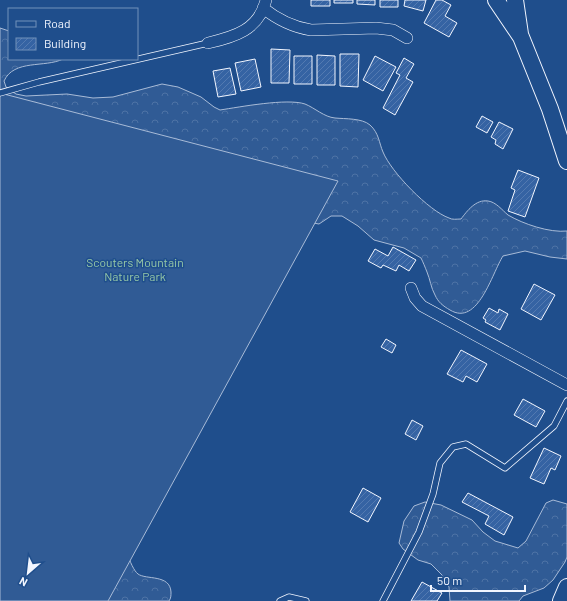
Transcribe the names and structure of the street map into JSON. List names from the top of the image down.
{
  "parks": ["Scouters Mountain Nature Park"],
  "legend": ["Road", "Building"],
  "scale_bar": "50 m",
  "north": "bottom left"
}
